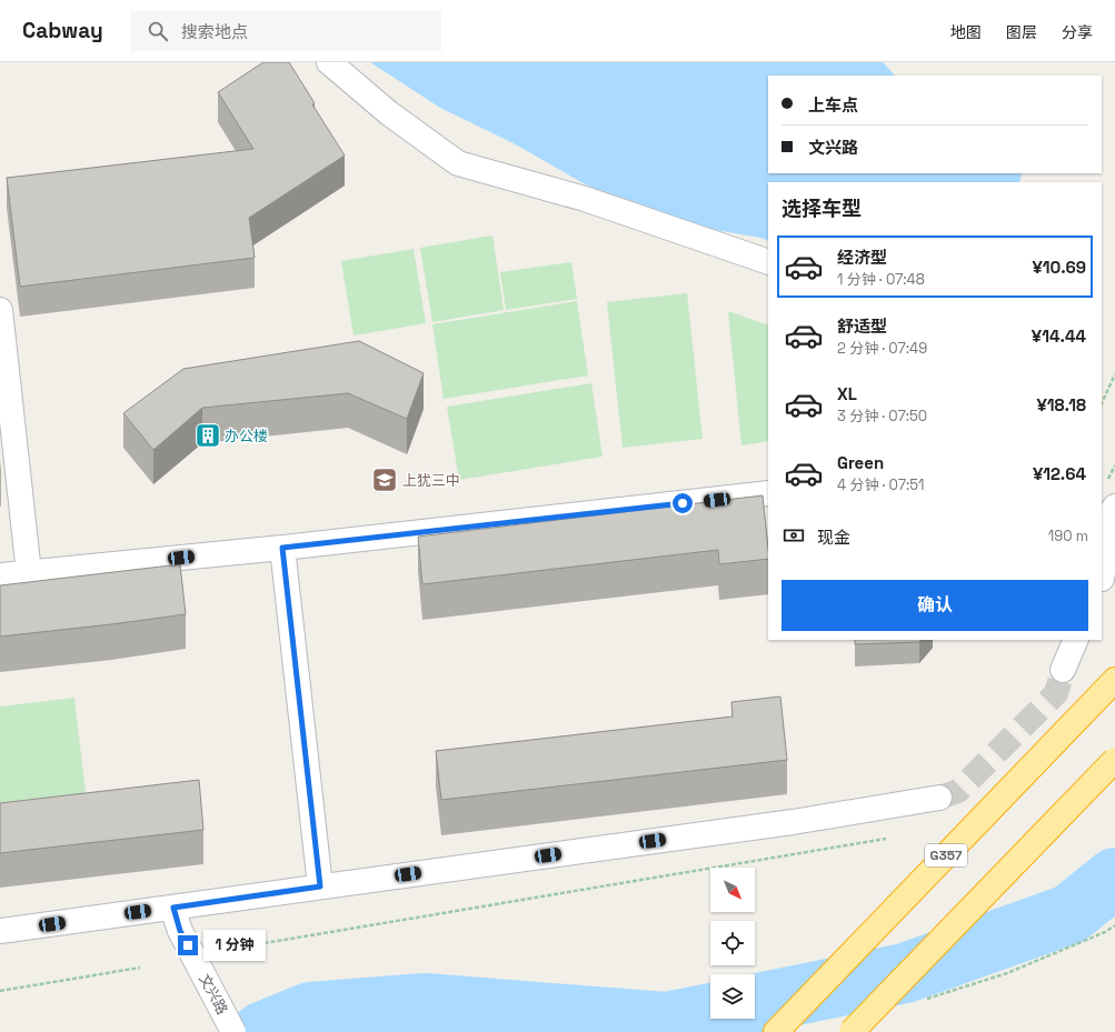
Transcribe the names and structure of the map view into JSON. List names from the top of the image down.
{
  "streets": {
    "highway": ["G357"],
    "street": ["文兴路"]
  },
  "places": {
    "building": ["办公楼"],
    "school or university": ["上犹三中"]
  },
  "north": "bottom right",
  "page": {
    "header": "Cabway",
    "search": "搜索地点",
    "nav": ["地图", "图层", "分享"],
    "banner": ["上车点", "文兴路"],
    "heading": "选择车型",
    "list": [
      {
        "name": "经济型",
        "note": "1 分钟 · 07:48",
        "value": "¥10.69"
      },
      {
        "name": "舒适型",
        "note": "2 分钟 · 07:49",
        "value": "¥14.44"
      },
      {
        "name": "XL",
        "note": "3 分钟 · 07:50",
        "value": "¥18.18"
      },
      {
        "name": "Green",
        "note": "4 分钟 · 07:51",
        "value": "¥12.64"
      }
    ],
    "pay": ["现金", "190 m"],
    "buttons": "确认",
    "bubble": "1 分钟"
  }
}
